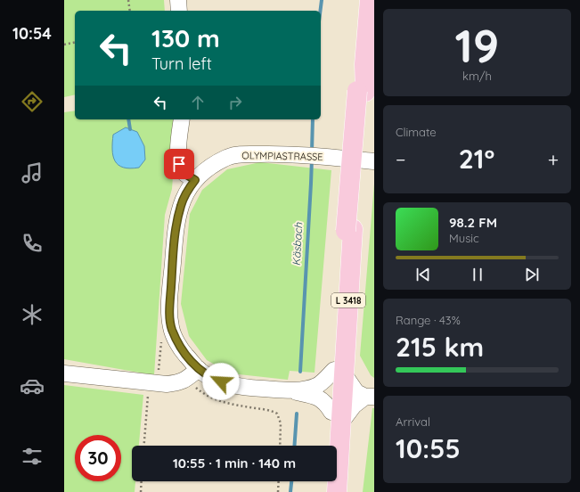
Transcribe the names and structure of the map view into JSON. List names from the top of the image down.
{
  "streets": {
    "main road": ["L 3418"],
    "street": ["OLYMPIASTRASSE"]
  },
  "crossings": [
    ["OLYMPIASTRASSE", "L 3418"]
  ],
  "water": ["Käsbach"],
  "page": {
    "tabs": "10:54",
    "tile": [
      ["19", "km/h"],
      "Climate",
      ["Range · 43%", "215 km"],
      ["Arrival", "10:55"]
    ],
    "turn": ["130 m", "Turn left"],
    "heat": ["−", "21°", "+"],
    "song": ["98.2 FM", "Music"],
    "limit": "30",
    "trip": "10:55 · 1 min · 140 m"
  }
}
